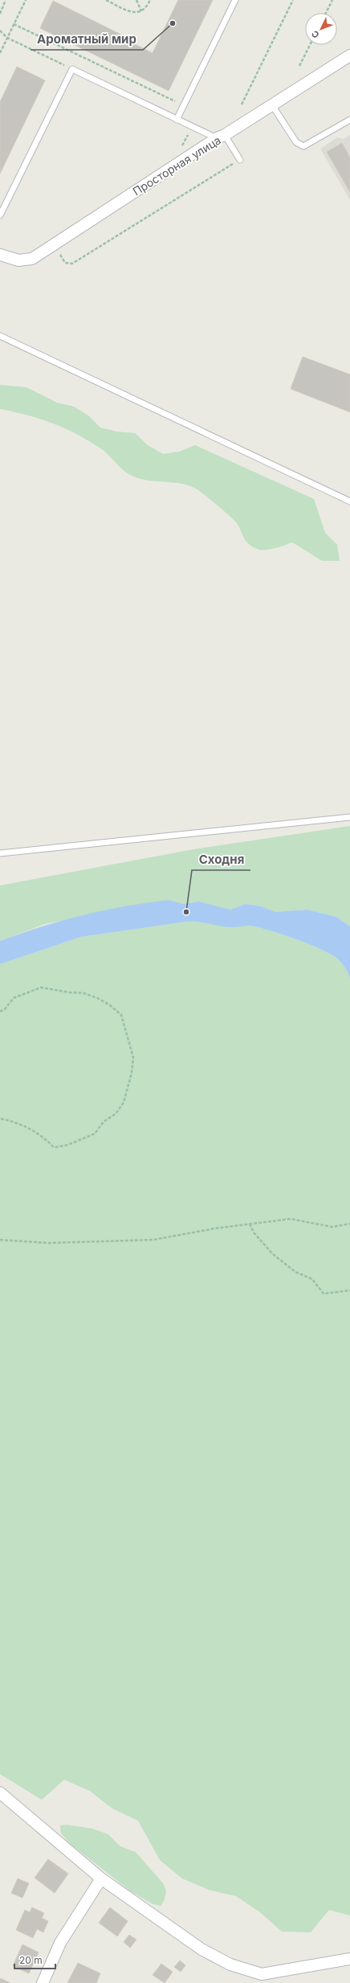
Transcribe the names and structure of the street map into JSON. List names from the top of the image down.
{
  "streets": {
    "street": ["Просторная улица"]
  },
  "places": ["Ароматный мир", "Сходня"],
  "scale_bar": "20 m",
  "north": "bottom left"
}
